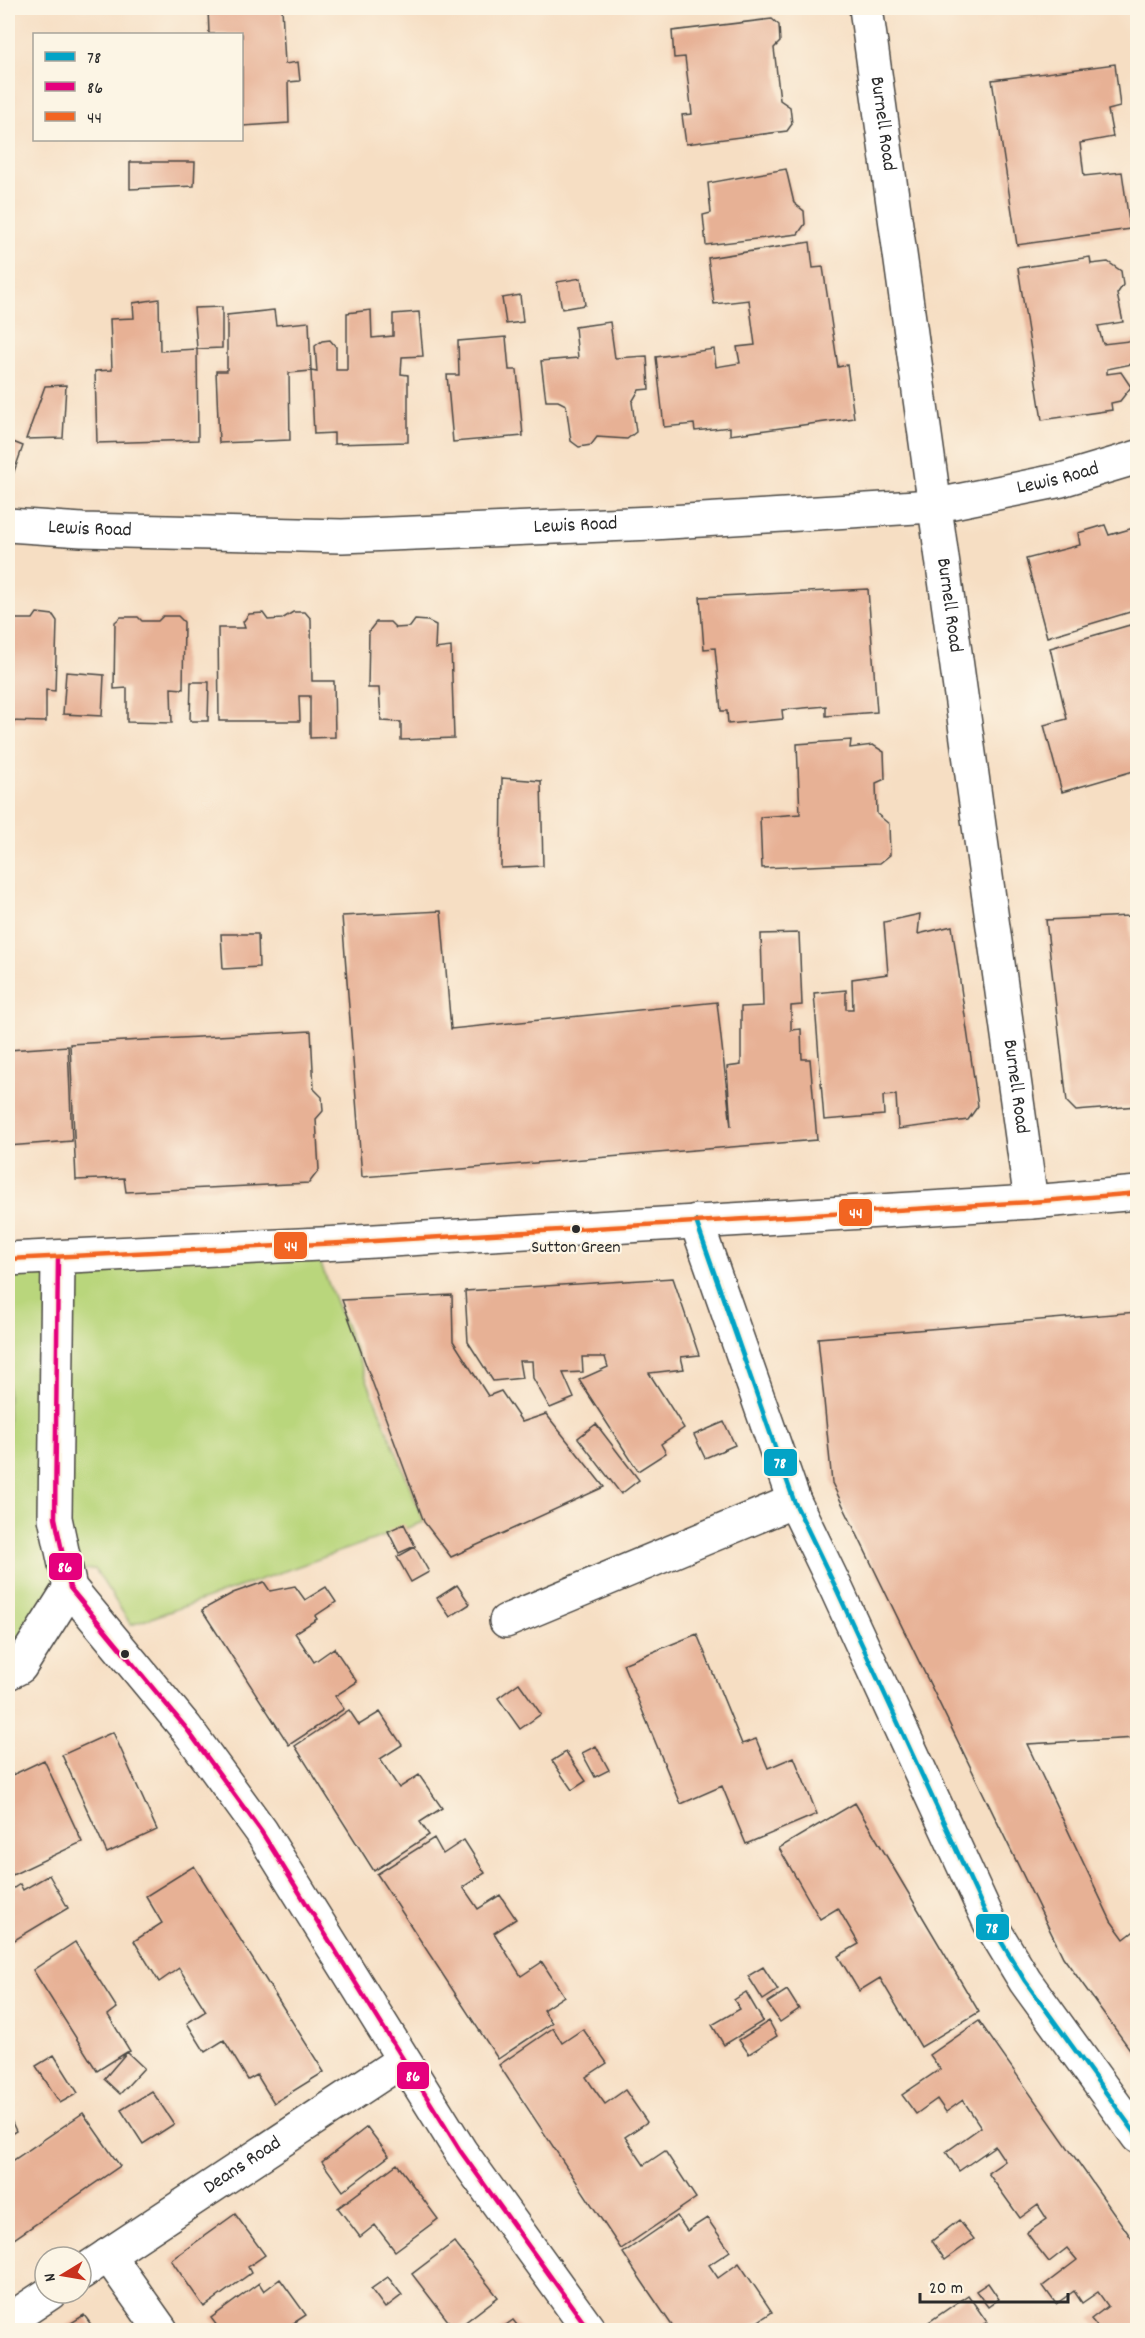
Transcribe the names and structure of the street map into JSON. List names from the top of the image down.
{
  "streets": {
    "street": ["Burnell Road", "Lewis Road", "Deans Road"]
  },
  "crossings": [
    ["Burnell Road", "Lewis Road"]
  ],
  "places": ["Sutton Green"],
  "lines": ["transit line 44", "transit line 78", "transit line 86"],
  "legend": ["78", "86", "44"],
  "scale_bar": "20 m",
  "north": "left"
}
